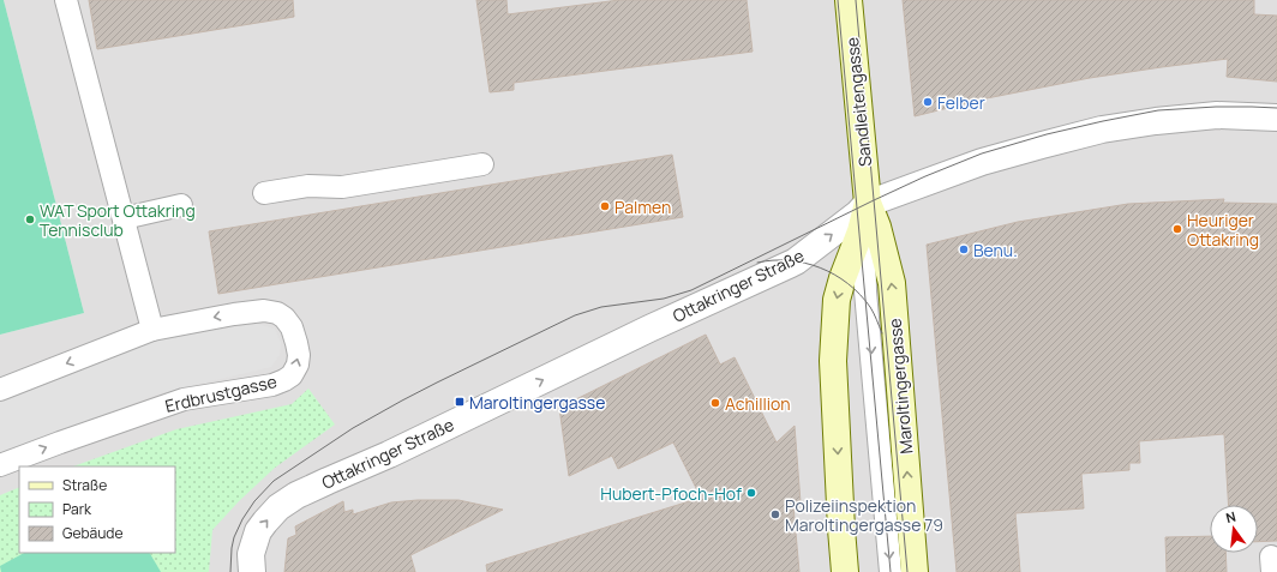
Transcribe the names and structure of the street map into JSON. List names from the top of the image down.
{
  "streets": {
    "main road": ["Sandleitengasse", "Maroltingergasse"],
    "street": ["Ottakringer Straße"],
    "lane": ["Erdbrustgasse"]
  },
  "crossings": [
    ["Sandleitengasse", "Ottakringer Straße"],
    ["Sandleitengasse", "Maroltingergasse"],
    ["Ottakringer Straße", "Maroltingergasse"]
  ],
  "one_way": ["Ottakringer Straße"],
  "places": {
    "other": [
      "Felber",
      "Palmen",
      "WAT Sport Ottakring Tennisclub",
      "Heuriger Ottakring",
      "Benu.",
      "Achillion",
      "Hubert-Pfoch-Hof",
      "Polizeiinspektion Maroltingergasse 79"
    ],
    "transit": ["Maroltingergasse"]
  },
  "legend": ["Straße", "Park", "Gebäude"],
  "north": "top"
}
